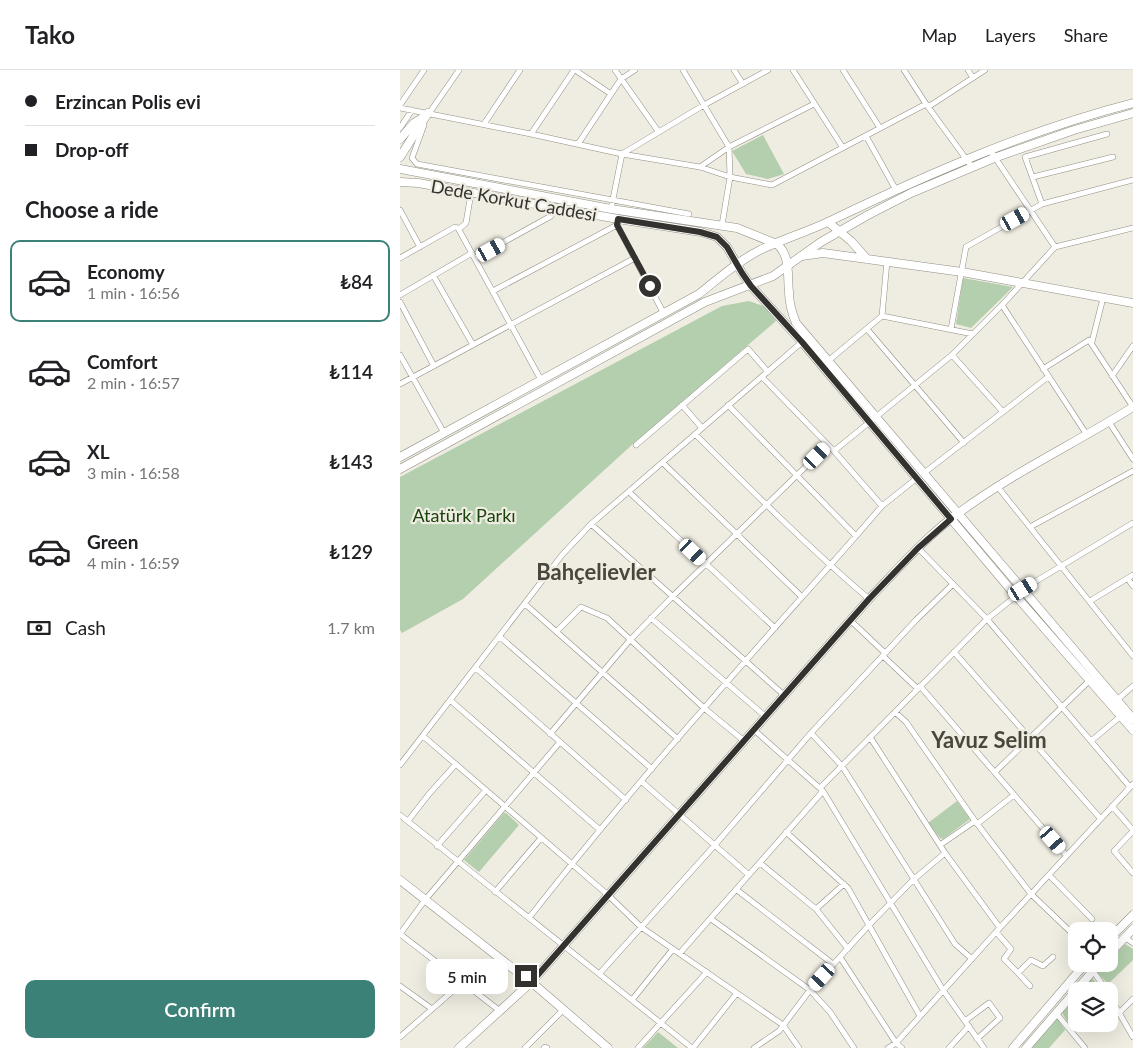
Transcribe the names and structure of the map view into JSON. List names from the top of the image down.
{
  "streets": {
    "main road": ["Dede Korkut Caddesi"]
  },
  "districts": ["Bahçelievler", "Yavuz Selim"],
  "parks": ["Atatürk Parkı"],
  "page": {
    "header": "Tako",
    "nav": ["Map", "Layers", "Share"],
    "banner": ["Erzincan Polis evi", "Drop-off"],
    "heading": "Choose a ride",
    "list": [
      {
        "name": "Economy",
        "note": "1 min · 16:56",
        "value": "₺84"
      },
      {
        "name": "Comfort",
        "note": "2 min · 16:57",
        "value": "₺114"
      },
      {
        "name": "XL",
        "note": "3 min · 16:58",
        "value": "₺143"
      },
      {
        "name": "Green",
        "note": "4 min · 16:59",
        "value": "₺129"
      }
    ],
    "pay": ["Cash", "1.7 km"],
    "bubble": "5 min",
    "buttons": "Confirm"
  }
}
